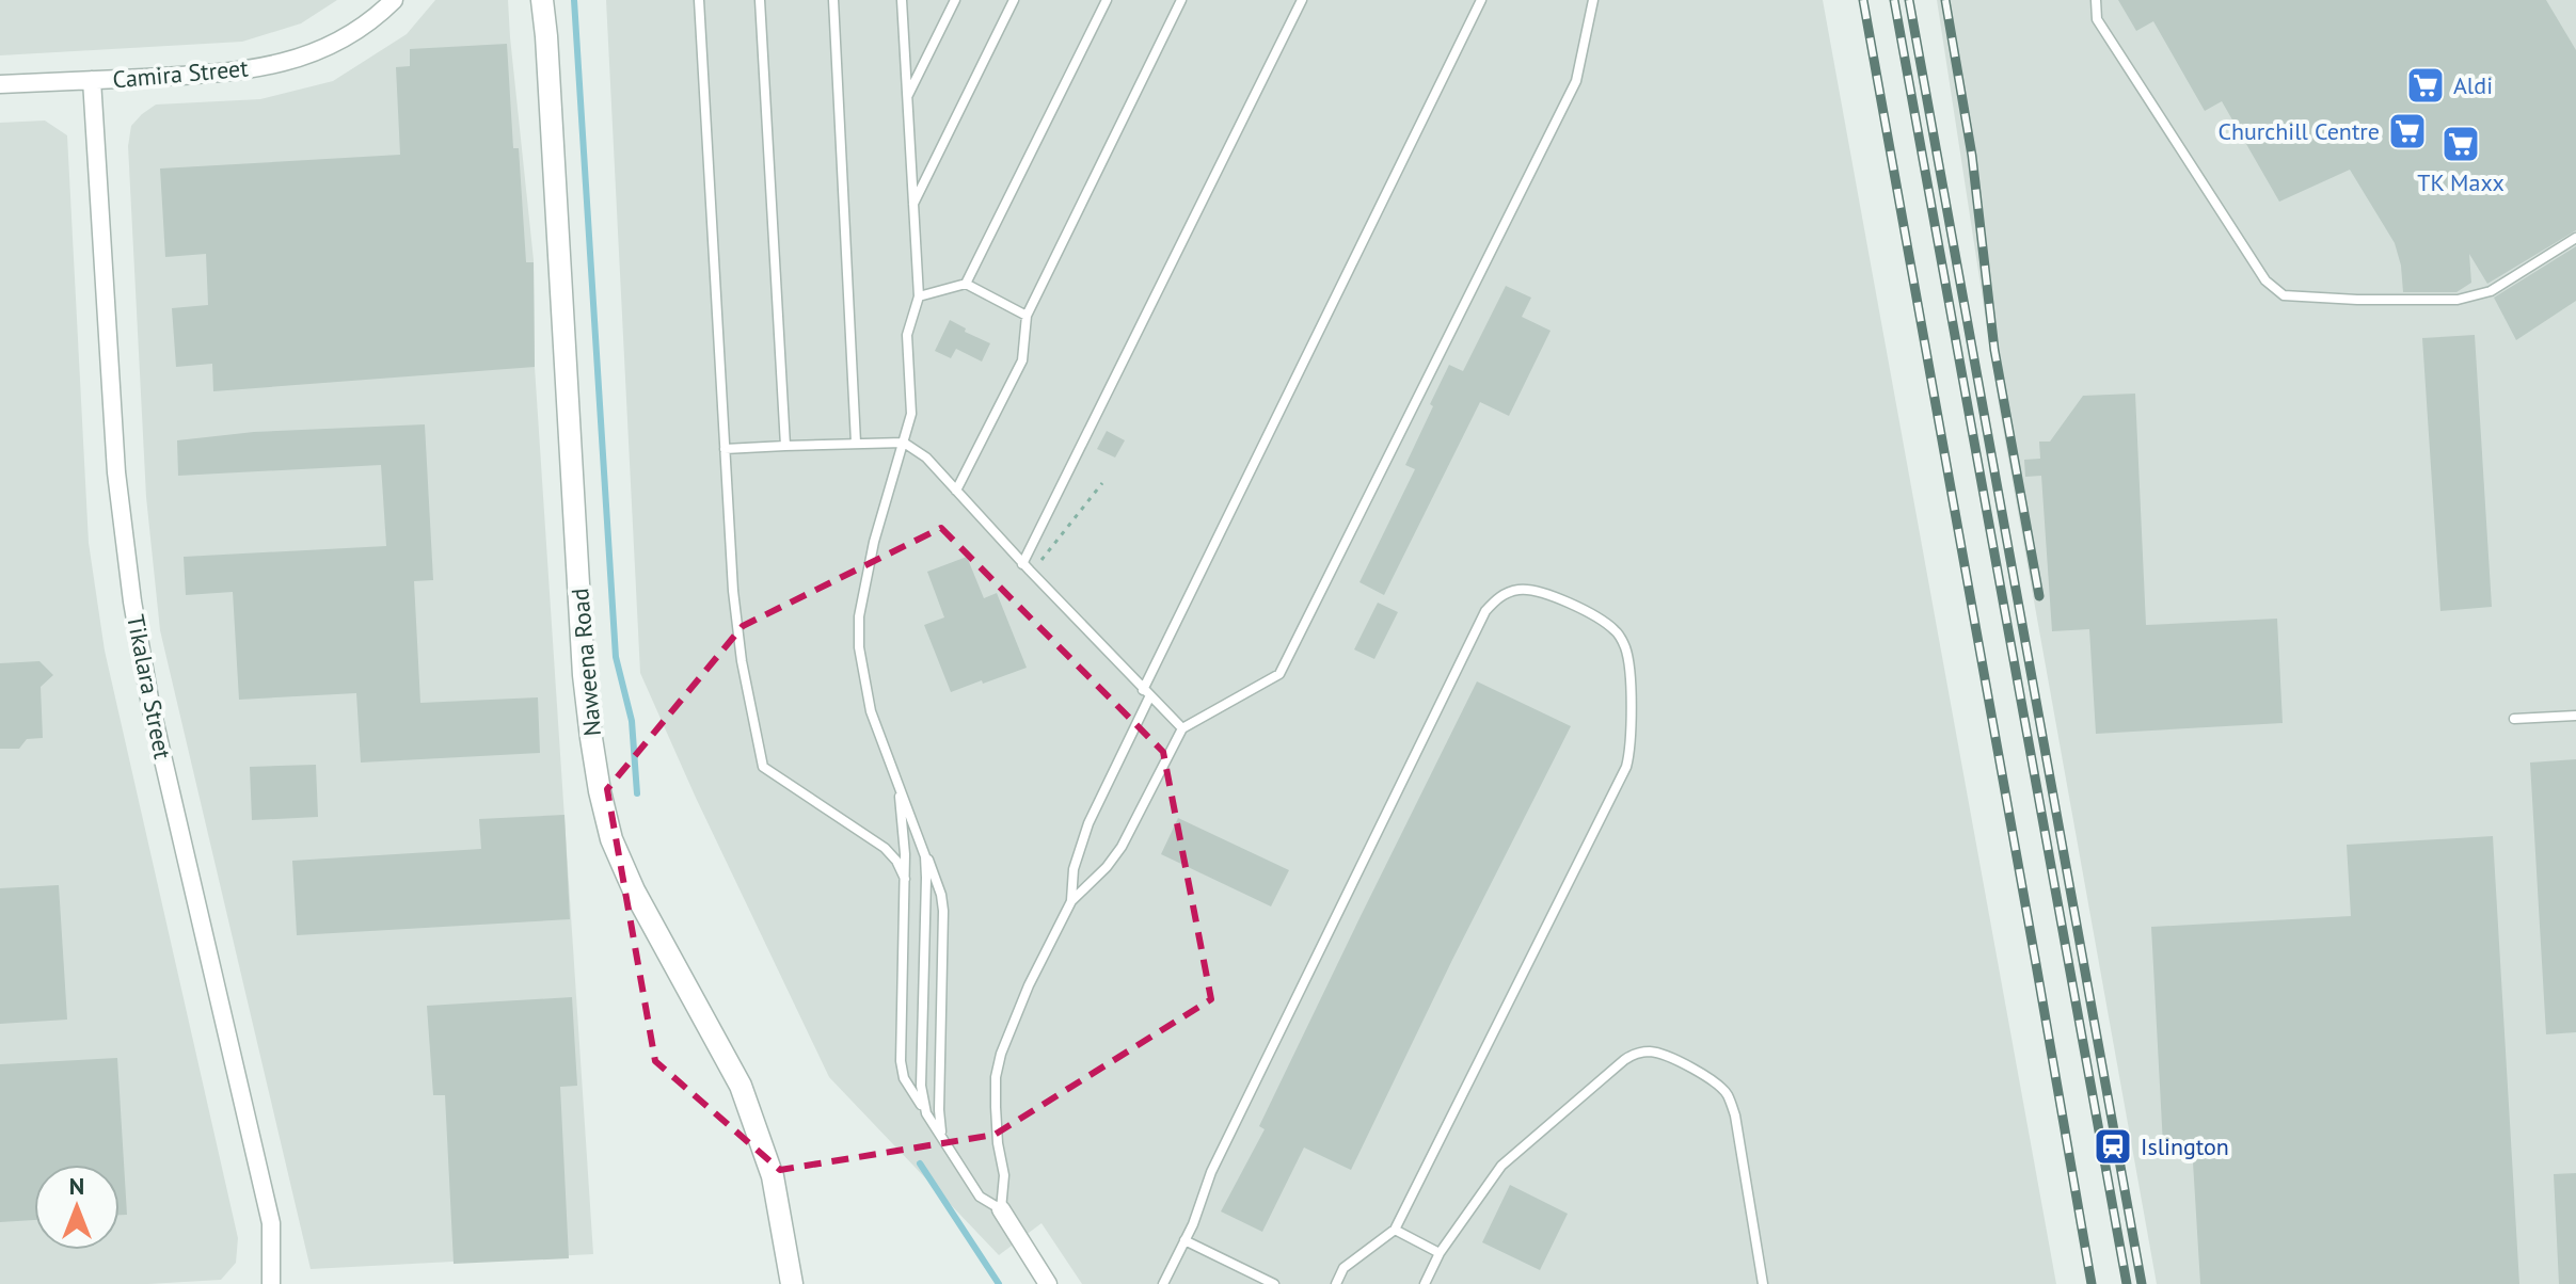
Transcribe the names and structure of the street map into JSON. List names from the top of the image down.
{
  "streets": {
    "street": ["Camira Street", "Naweena Road", "Tikalara Street"]
  },
  "crossings": [
    ["Camira Street", "Tikalara Street"]
  ],
  "places": {
    "supermarket": ["Aldi", "Churchill Centre", "TK Maxx"],
    "station": ["Islington"]
  },
  "north": "top"
}
